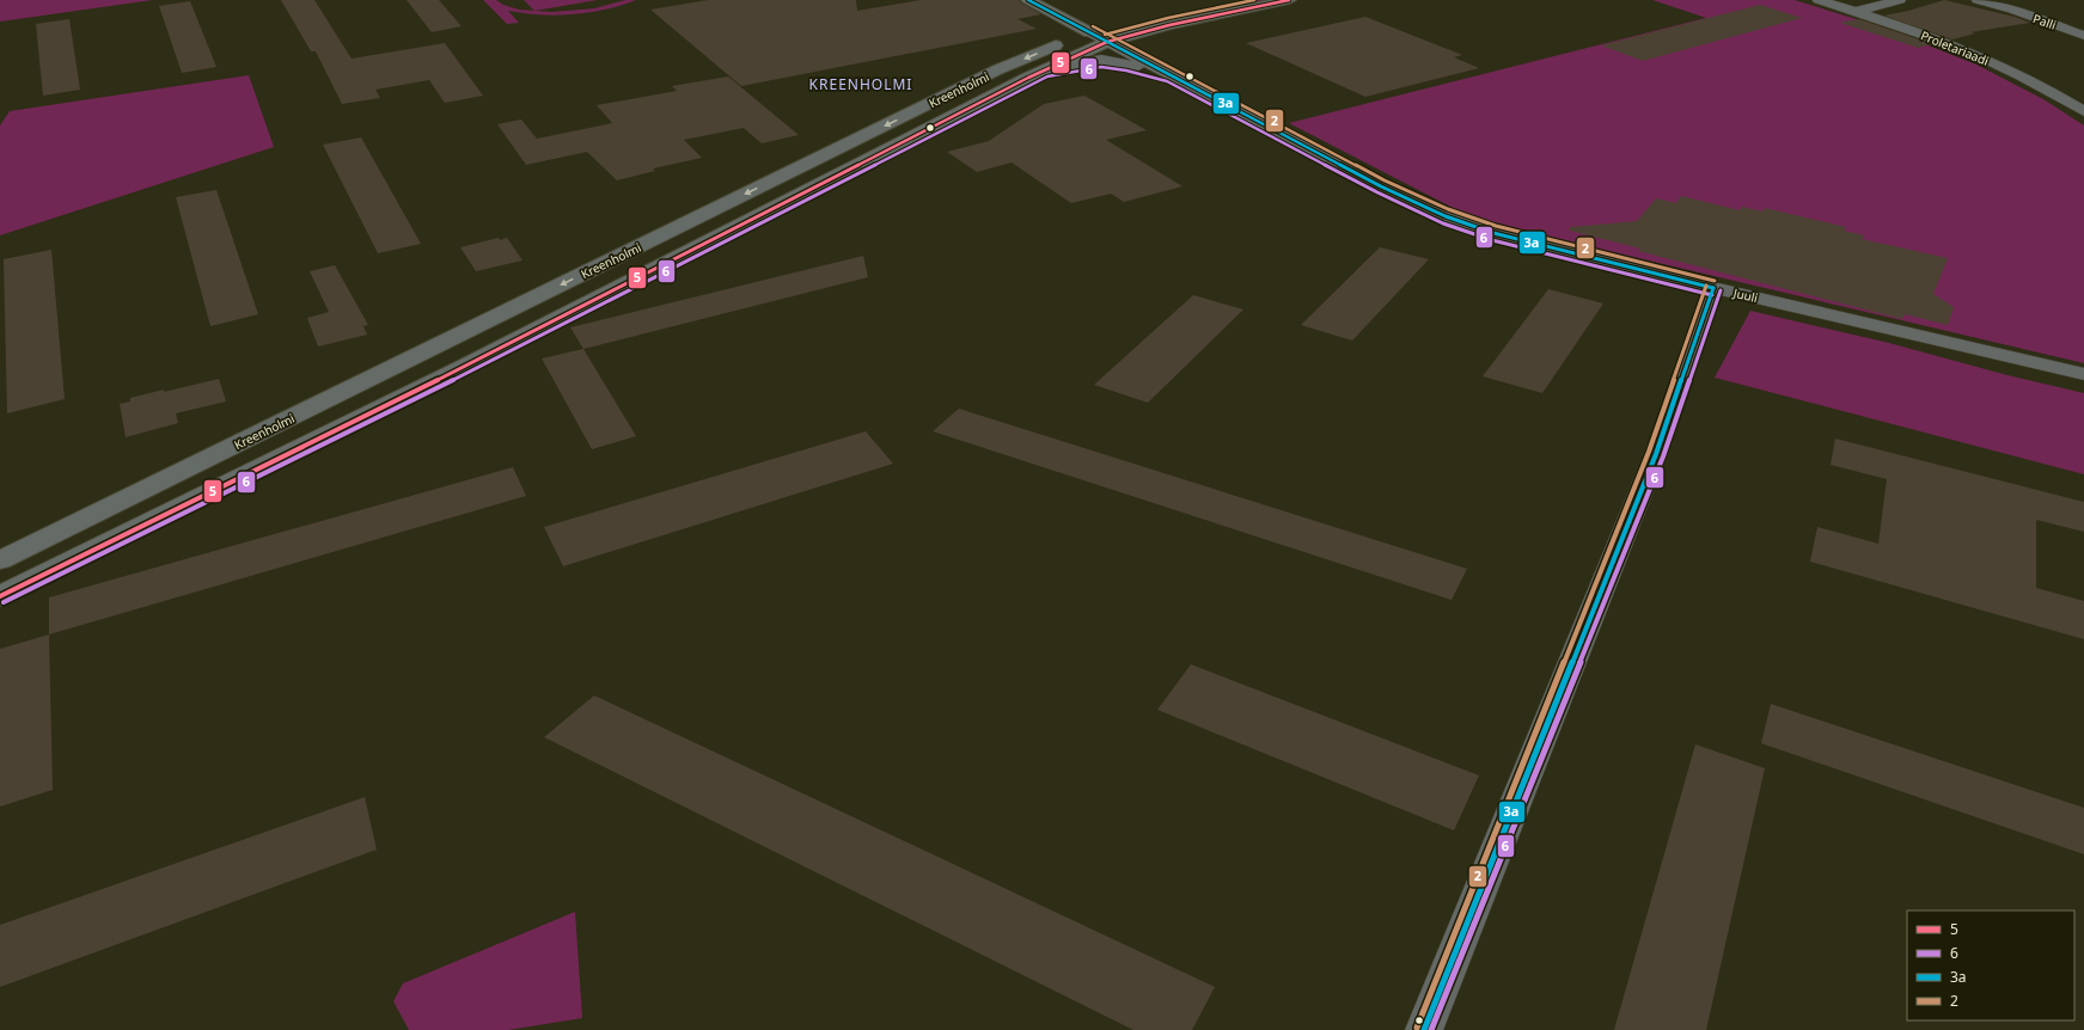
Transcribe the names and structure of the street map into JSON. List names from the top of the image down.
{
  "streets": {
    "main road": ["Kreenholmi"],
    "street": ["Palli", "Proletariaadi", "Juuli"]
  },
  "crossings": [
    ["Kreenholmi", "Juuli"]
  ],
  "districts": ["KREENHOLMI"],
  "lines": [
    "transit line 5",
    "transit line 3a",
    "transit line 2",
    "transit line 6"
  ],
  "legend": [
    "5",
    "6",
    "3a",
    "2"
  ]
}
